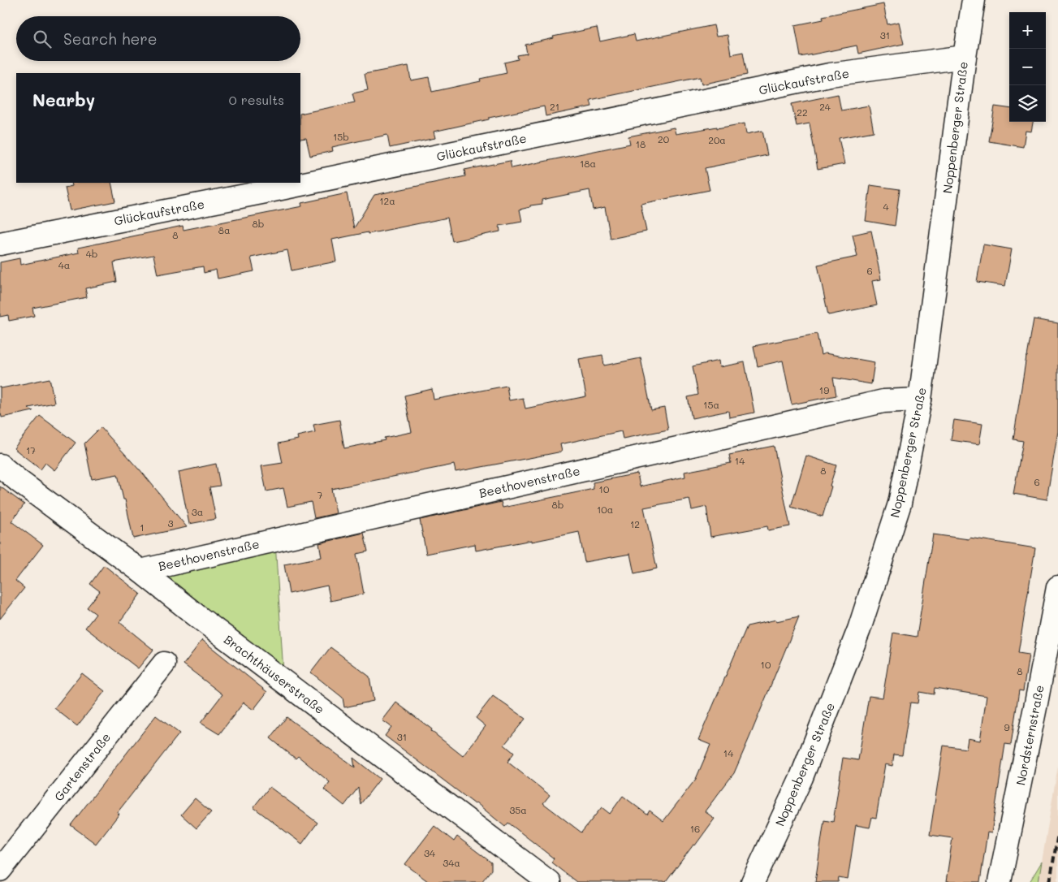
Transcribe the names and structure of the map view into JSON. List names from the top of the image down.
{
  "streets": {
    "street": [
      "Glückaufstraße",
      "Noppenberger Straße",
      "Beethovenstraße",
      "Brachthäuserstraße",
      "Nordsternstraße",
      "Gartenstraße"
    ]
  },
  "crossings": [
    ["Glückaufstraße", "Noppenberger Straße"],
    ["Noppenberger Straße", "Beethovenstraße"],
    ["Beethovenstraße", "Brachthäuserstraße"]
  ],
  "house_numbers": [
    "31",
    "21",
    "24",
    "22",
    "15b",
    "20",
    "20a",
    "18",
    "18a",
    "12a",
    "4",
    "8b",
    "8a",
    "8",
    "4b",
    "4a",
    "6",
    "19",
    "15a",
    "17",
    "14",
    "8",
    "6",
    "10",
    "7",
    "8b",
    "10a",
    "3a",
    "3",
    "12",
    "1",
    "10",
    "8",
    "9",
    "31",
    "14",
    "35a",
    "16",
    "34",
    "34a"
  ],
  "page": {
    "map_buttons": ["+", "−"],
    "search": "Search here",
    "heading": ["Nearby", "0 results"]
  }
}
